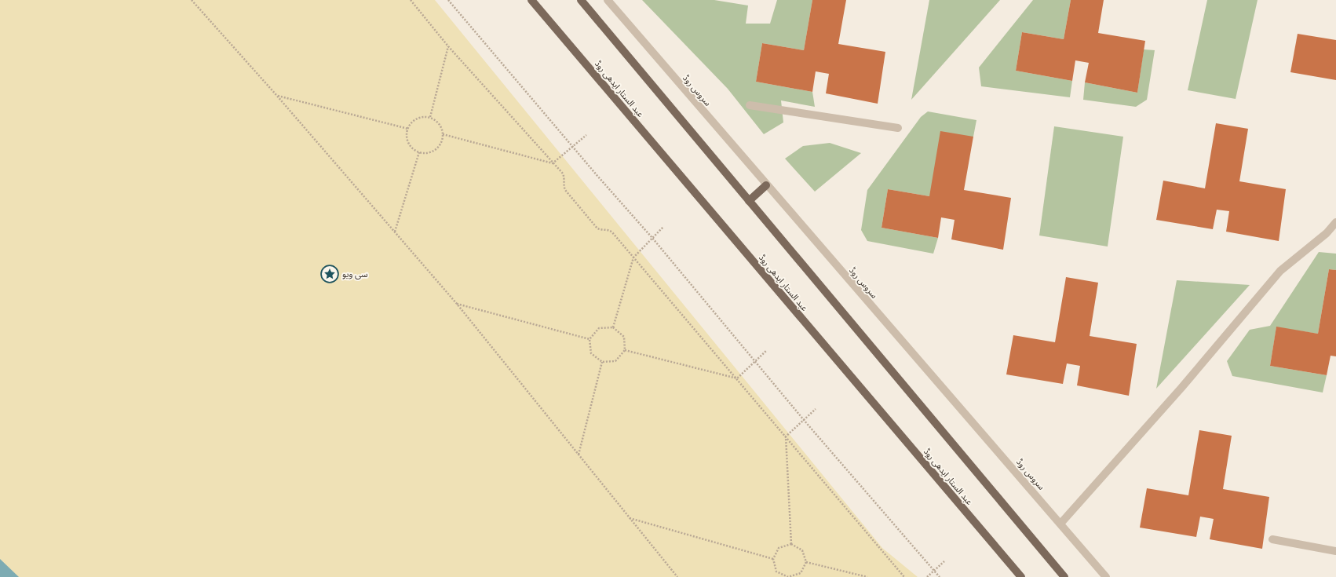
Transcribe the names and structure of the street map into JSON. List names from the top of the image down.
{
  "streets": {
    "main road": ["عبد الستار ایدھی روڈ"],
    "street": ["سروس روڈ"]
  },
  "places": {
    "place": ["سی ویو"]
  }
}
